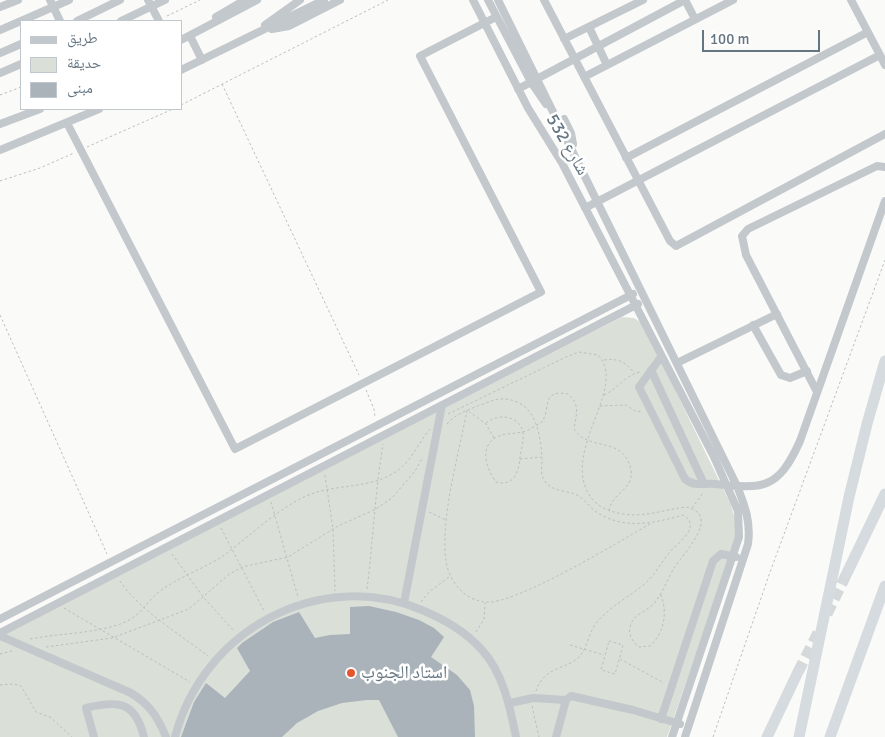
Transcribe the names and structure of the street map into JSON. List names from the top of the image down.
{
  "streets": {
    "street": ["شارع 532"]
  },
  "places": ["استاد الجنوب"],
  "legend": ["طريق", "حديقة", "مبنى"],
  "scale_bar": "100 m"
}
